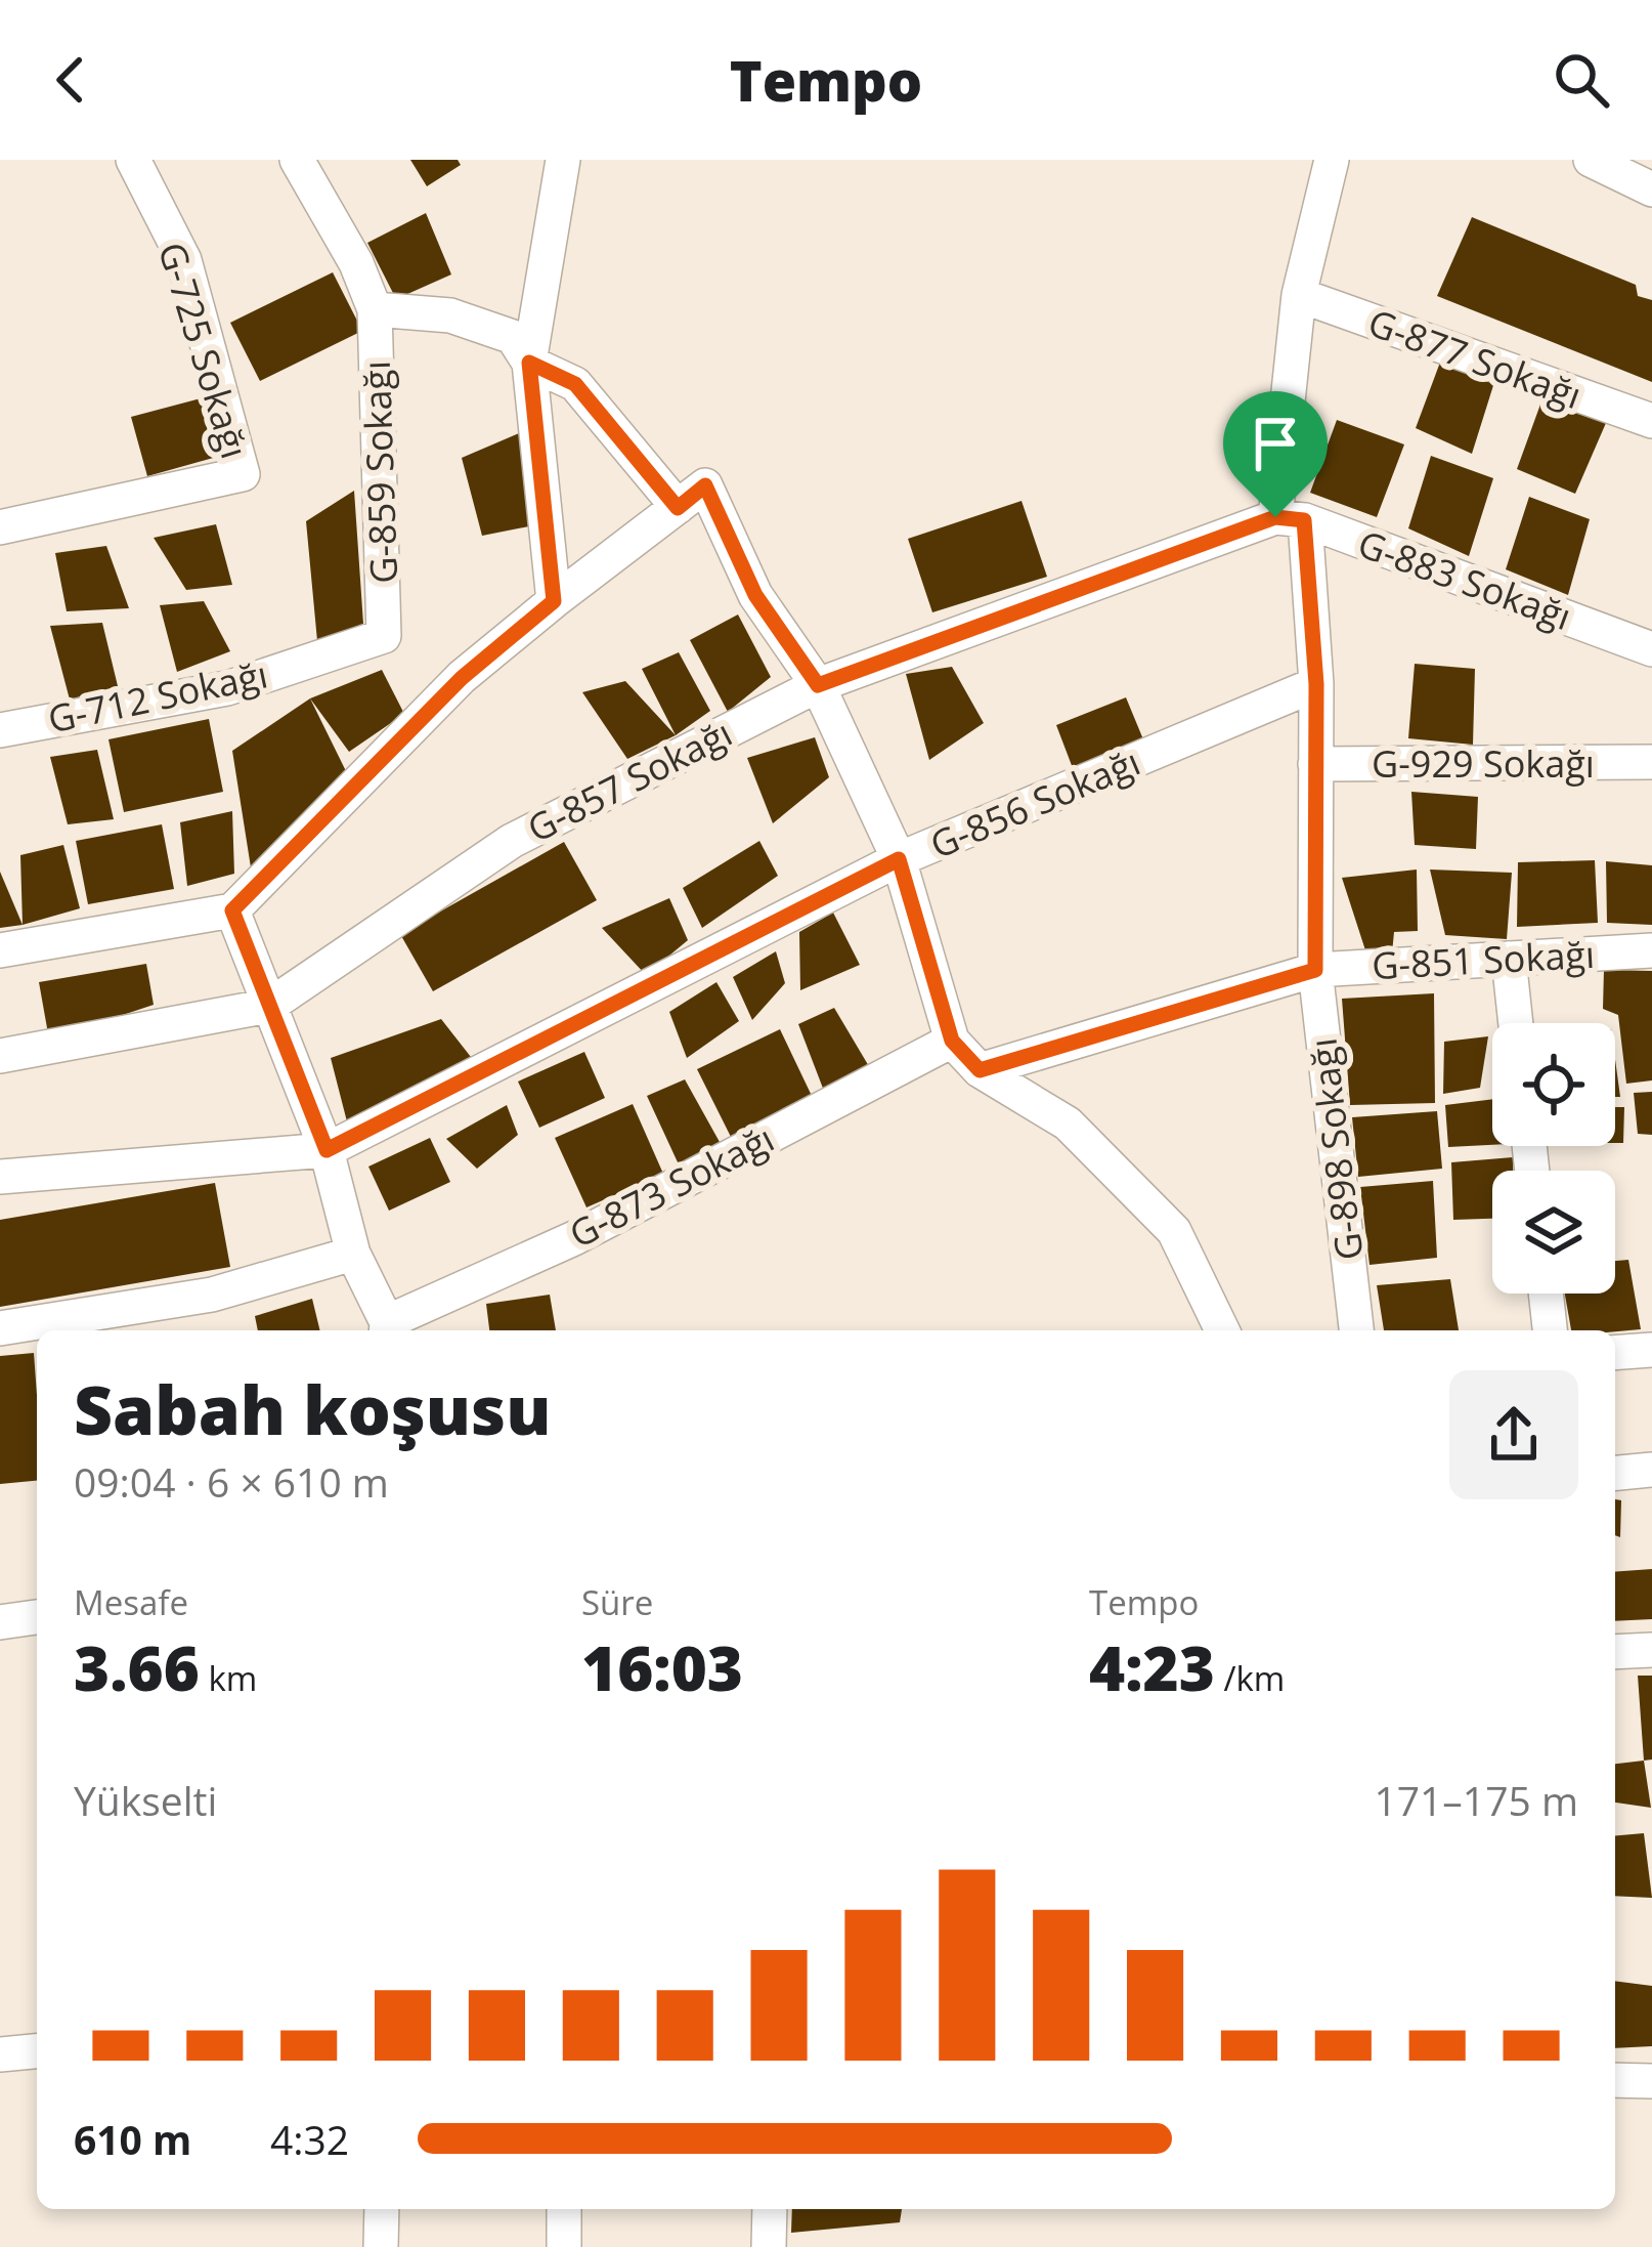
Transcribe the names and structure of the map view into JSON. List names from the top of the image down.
{
  "streets": {
    "street": [
      "G-725 Sokağı",
      "G-877 Sokağı",
      "G-859 Sokağı",
      "G-883 Sokağı",
      "G-712 Sokağı",
      "G-929 Sokağı",
      "G-857 Sokağı",
      "G-856 Sokağı",
      "G-851 Sokağı",
      "G-898 Sokağı",
      "G-873 Sokağı"
    ]
  },
  "crossings": [
    ["G-877 Sokağı", "G-898 Sokağı"],
    ["G-859 Sokağı", "G-712 Sokağı"],
    ["G-883 Sokağı", "G-857 Sokağı"],
    ["G-883 Sokağı", "G-898 Sokağı"],
    ["G-929 Sokağı", "G-898 Sokağı"],
    ["G-857 Sokağı", "G-898 Sokağı"],
    ["G-856 Sokağı", "G-898 Sokağı"],
    ["G-851 Sokağı", "G-898 Sokağı"]
  ],
  "page": {
    "header": "Tempo",
    "heading": ["Sabah koşusu", "09:04 · 6 × 610 m"],
    "stats": [
      ["Mesafe", "3.66 km"],
      ["Süre", "16:03"],
      ["Tempo", "4:23 /km"]
    ],
    "chart": ["Yükselti", "171–175 m"],
    "list": [
      {
        "name": "610 m",
        "note": "4:32"
      }
    ]
  }
}
